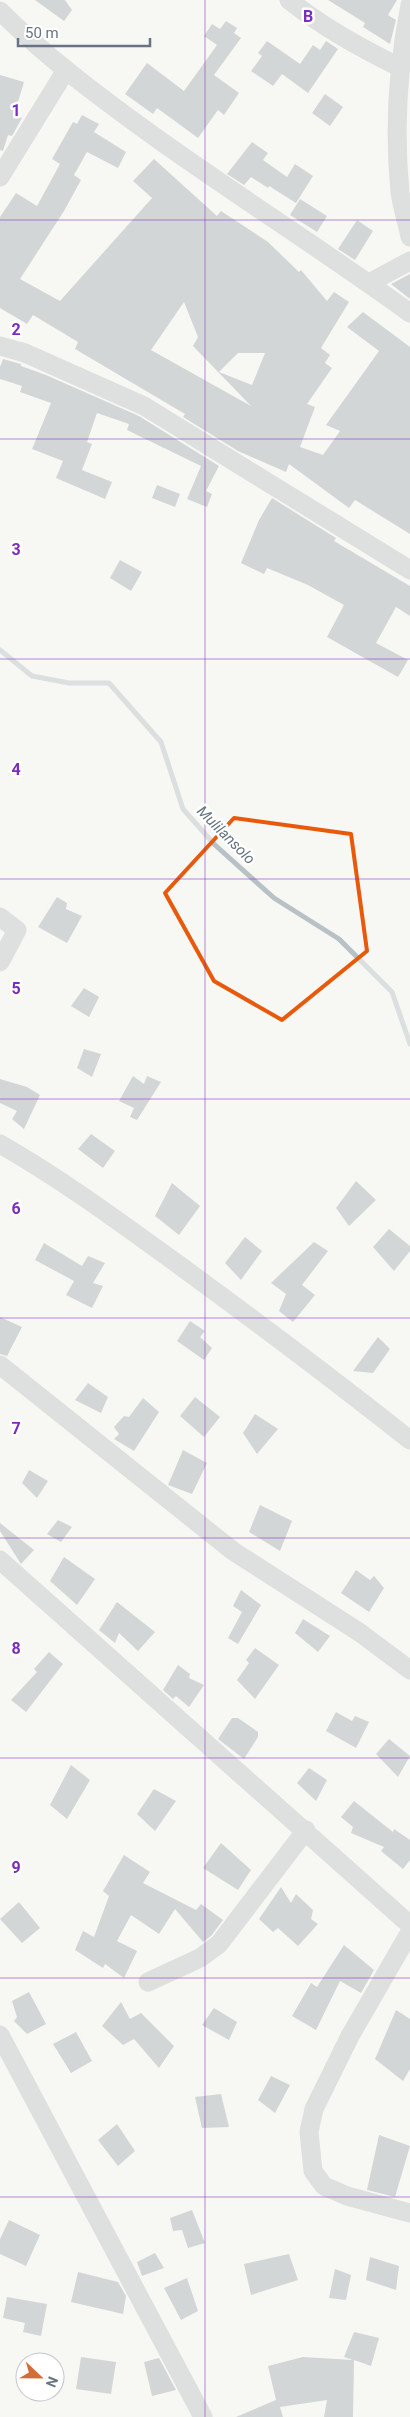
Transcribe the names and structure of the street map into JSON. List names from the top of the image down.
{
  "water": ["Mulilansolo"],
  "scale_bar": "50 m",
  "north": "right",
  "grid": {
    "columns": ["B"],
    "rows": [
      "1",
      "2",
      "3",
      "4",
      "5",
      "6",
      "7",
      "8",
      "9"
    ]
  }
}
